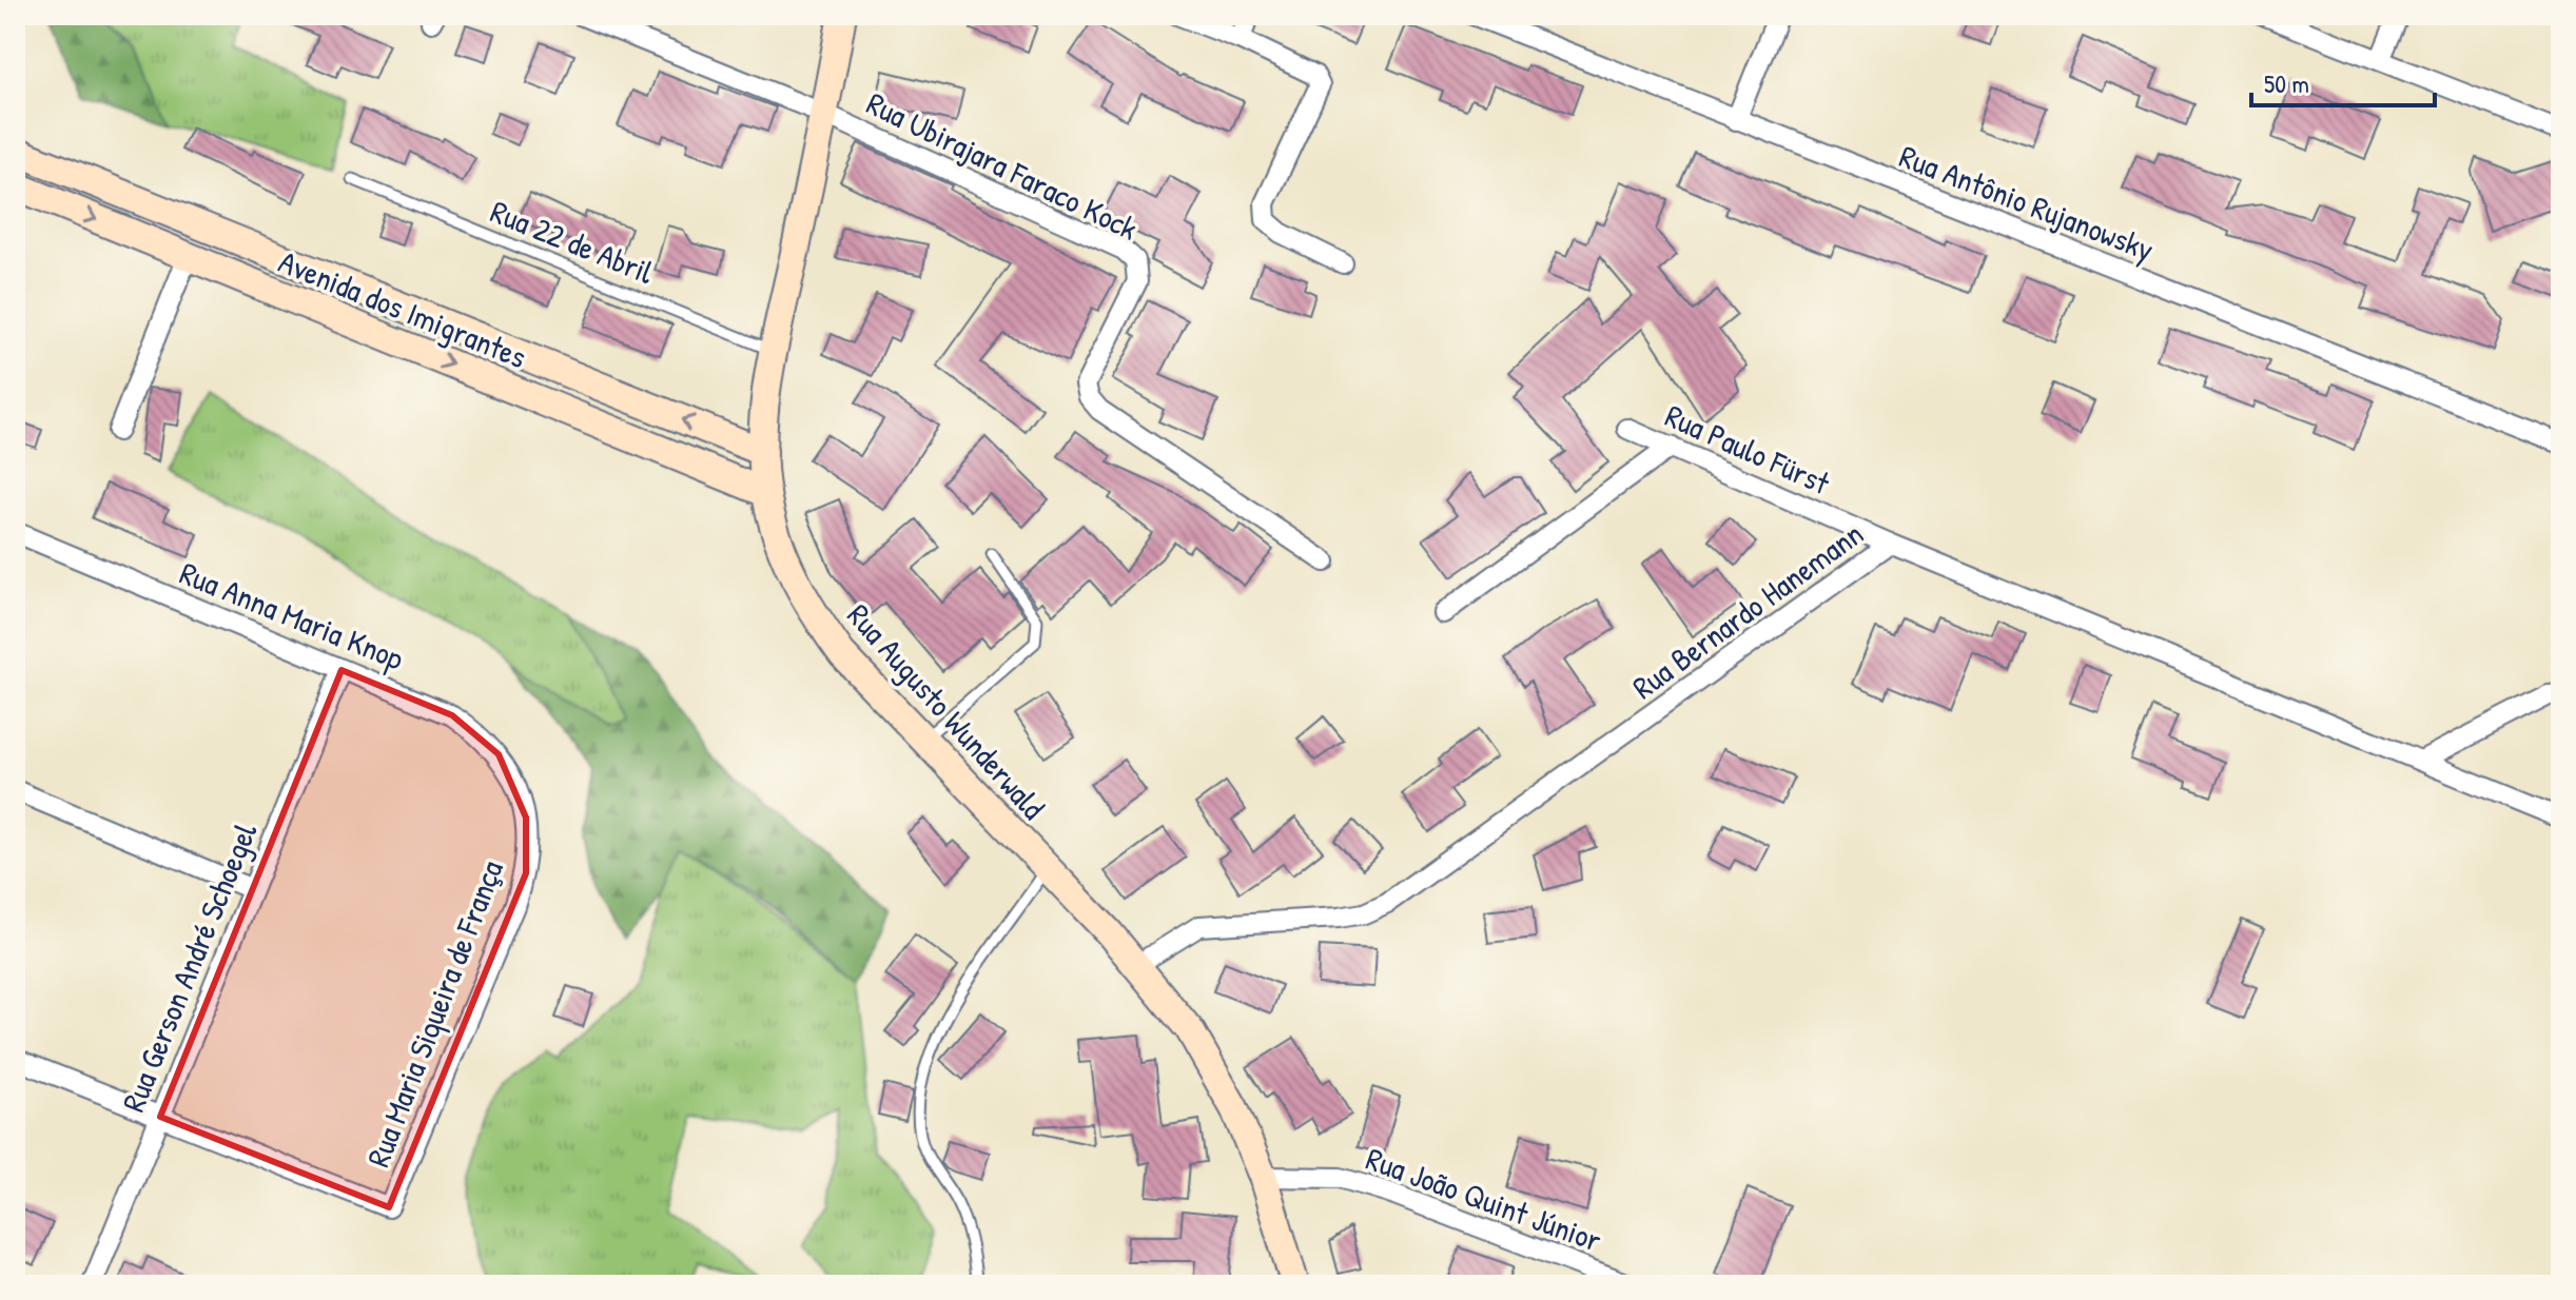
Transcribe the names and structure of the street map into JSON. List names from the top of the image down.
{
  "streets": {
    "main road": ["Avenida dos Imigrantes", "Rua Augusto Wunderwald"],
    "street": [
      "Rua Ubirajara Faraco Kock",
      "Rua Antônio Rujanowsky",
      "Rua Paulo Fürst",
      "Rua Bernardo Hanemann",
      "Rua Anna Maria Knop",
      "Rua Gerson André Schoegel",
      "Rua Maria Siqueira de França",
      "Rua João Quint Júnior"
    ],
    "lane": ["Rua 22 de Abril"]
  },
  "crossings": [
    ["Rua Ubirajara Faraco Kock", "Rua Augusto Wunderwald"],
    ["Rua 22 de Abril", "Rua Augusto Wunderwald"],
    ["Avenida dos Imigrantes", "Rua Augusto Wunderwald"],
    ["Rua Paulo Fürst", "Rua Bernardo Hanemann"],
    ["Rua Bernardo Hanemann", "Rua Augusto Wunderwald"],
    ["Rua Anna Maria Knop", "Rua Gerson André Schoegel"],
    ["Rua Anna Maria Knop", "Rua Maria Siqueira de França"],
    ["Rua Augusto Wunderwald", "Rua João Quint Júnior"],
    ["Rua Gerson André Schoegel", "Rua Maria Siqueira de França"]
  ],
  "scale_bar": "50 m"
}
